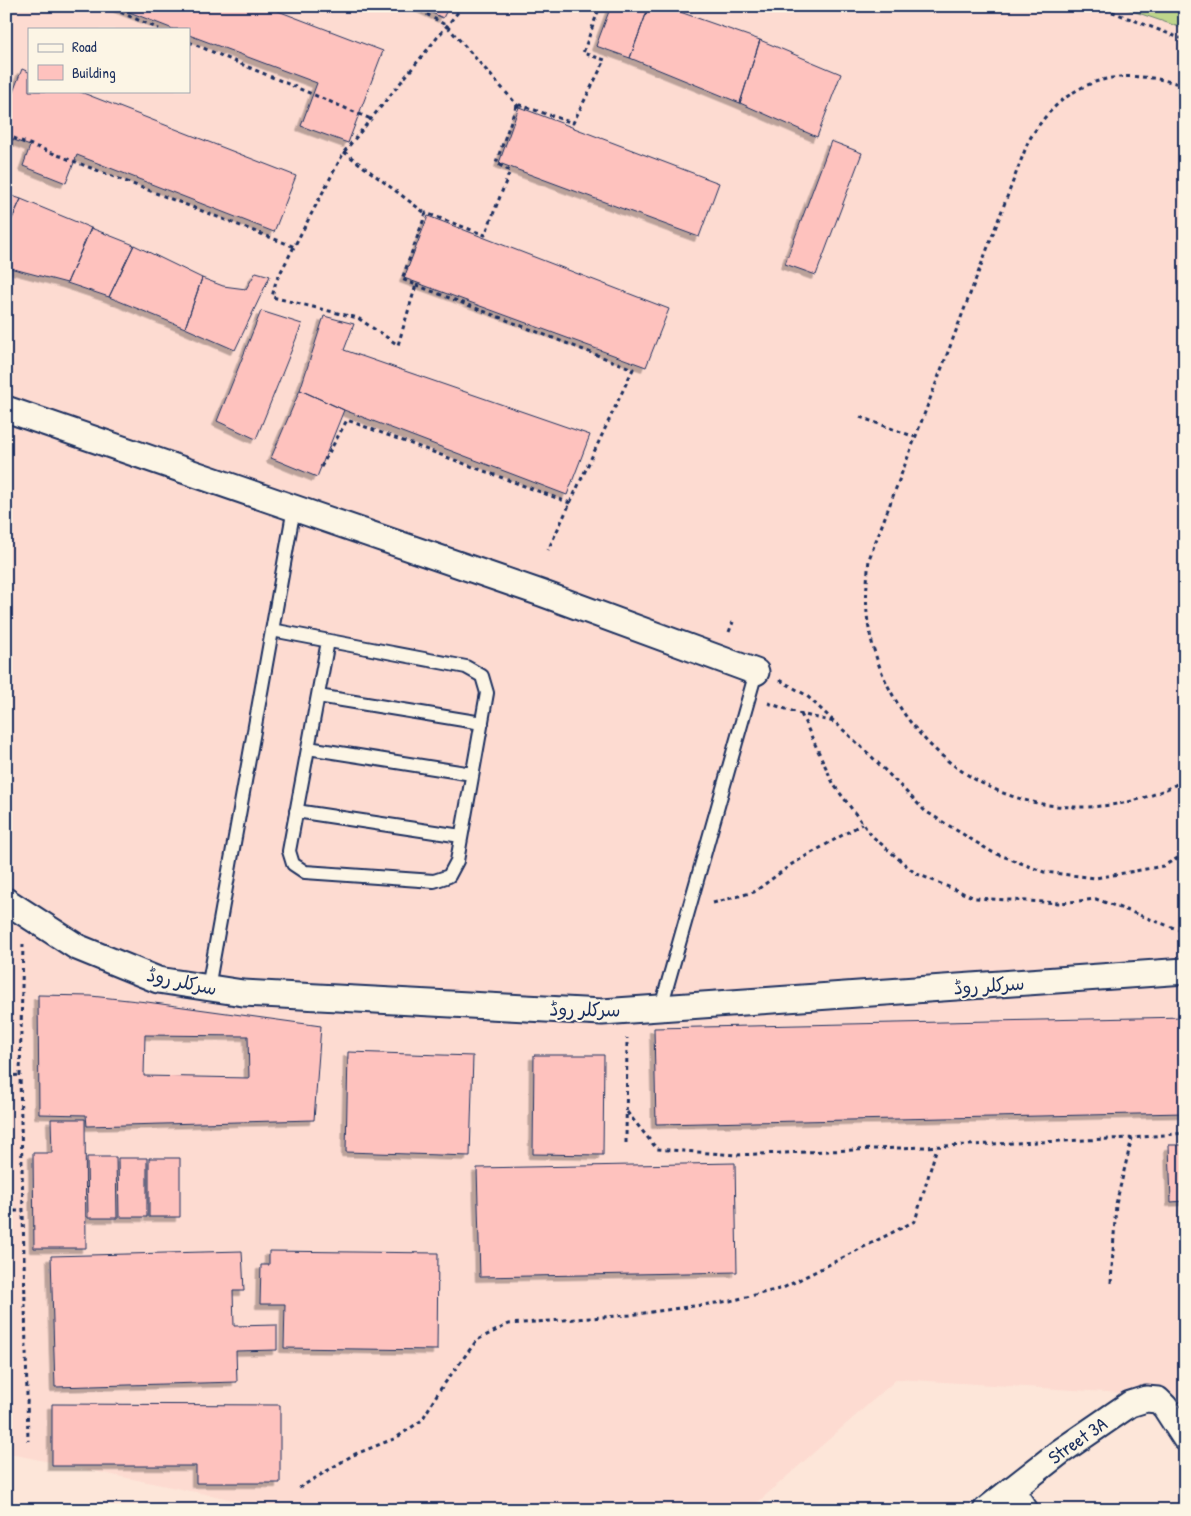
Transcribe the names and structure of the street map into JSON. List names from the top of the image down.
{
  "streets": {
    "street": ["سرکلر روڈ", "Street 3A"]
  },
  "legend": ["Road", "Building"]
}
